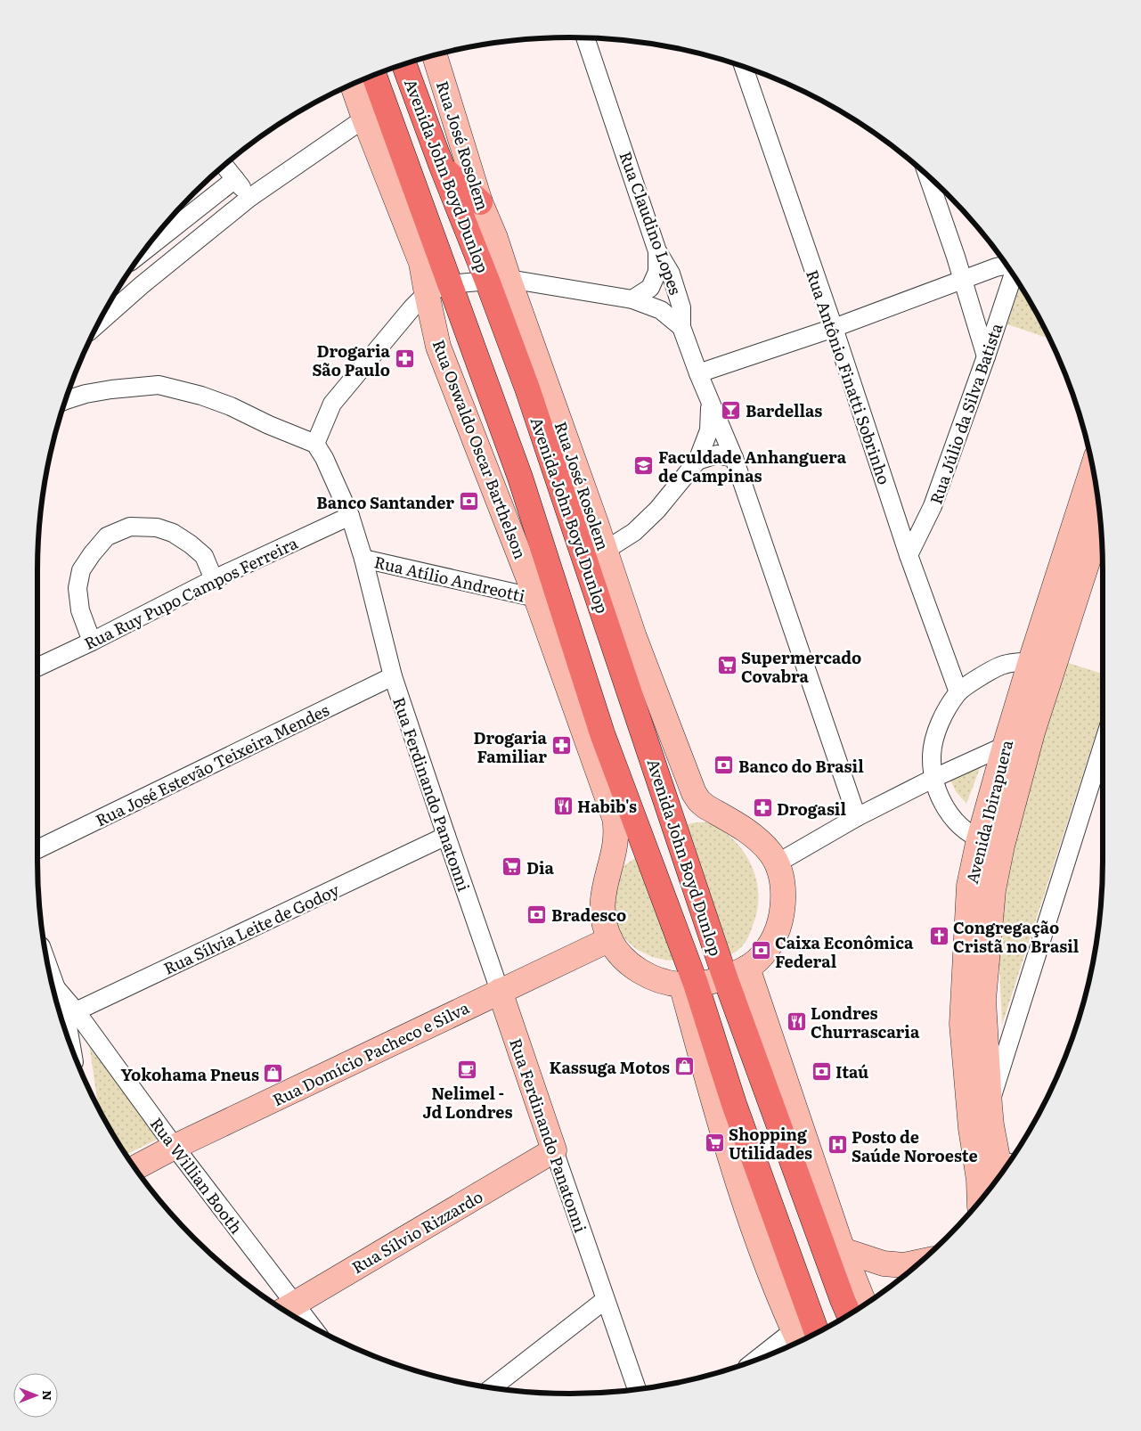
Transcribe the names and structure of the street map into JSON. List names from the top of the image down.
{
  "streets": {
    "main road": ["Avenida John Boyd Dunlop"],
    "street": [
      "Rua José Rosolem",
      "Rua Claudino Lopes",
      "Rua Antônio Finatti Sobrinho",
      "Rua Júlio da Silva Batista",
      "Rua Oswaldo Oscar Barthelson",
      "Rua Atílio Andreotti",
      "Rua Ruy Pupo Campos Ferreira",
      "Rua José Estevão Teixeira Mendes",
      "Rua Ferdinando Panatonni",
      "Avenida Ibirapuera",
      "Rua Sílvia Leite de Godoy",
      "Rua Domício Pacheco e Silva",
      "Rua Willian Booth",
      "Rua Sílvio Rizzardo"
    ]
  },
  "crossings": [
    ["Rua José Rosolem", "Avenida John Boyd Dunlop"],
    ["Avenida John Boyd Dunlop", "Rua Oswaldo Oscar Barthelson"],
    ["Avenida John Boyd Dunlop", "Rua Domício Pacheco e Silva"],
    ["Rua Antônio Finatti Sobrinho", "Rua Júlio da Silva Batista"],
    ["Rua Oswaldo Oscar Barthelson", "Rua Atílio Andreotti"],
    ["Rua Atílio Andreotti", "Rua Ferdinando Panatonni"],
    ["Rua Ruy Pupo Campos Ferreira", "Rua Ferdinando Panatonni"],
    ["Rua José Estevão Teixeira Mendes", "Rua Ferdinando Panatonni"],
    ["Rua Ferdinando Panatonni", "Rua Sílvia Leite de Godoy"],
    ["Rua Ferdinando Panatonni", "Rua Domício Pacheco e Silva"],
    ["Rua Ferdinando Panatonni", "Rua Sílvio Rizzardo"],
    ["Rua Sílvia Leite de Godoy", "Rua Willian Booth"],
    ["Rua Domício Pacheco e Silva", "Rua Willian Booth"],
    ["Rua Willian Booth", "Rua Sílvio Rizzardo"]
  ],
  "places": {
    "pharmacy": ["Drogaria São Paulo", "Drogaria Familiar", "Drogasil"],
    "bar": ["Bardellas"],
    "school or university": ["Faculdade Anhanguera de Campinas"],
    "bank": [
      "Banco Santander",
      "Banco do Brasil",
      "Bradesco",
      "Caixa Econômica Federal",
      "Itaú"
    ],
    "supermarket": ["Supermercado Covabra", "Dia", "Shopping Utilidades"],
    "restaurant": ["Habib's", "Londres Churrascaria"],
    "church": ["Congregação Cristã no Brasil"],
    "shop": ["Kassuga Motos", "Yokohama Pneus"],
    "cafe": ["Nelimel - Jd Londres"],
    "hospital": ["Posto de Saúde Noroeste"]
  },
  "north": "right"
}
